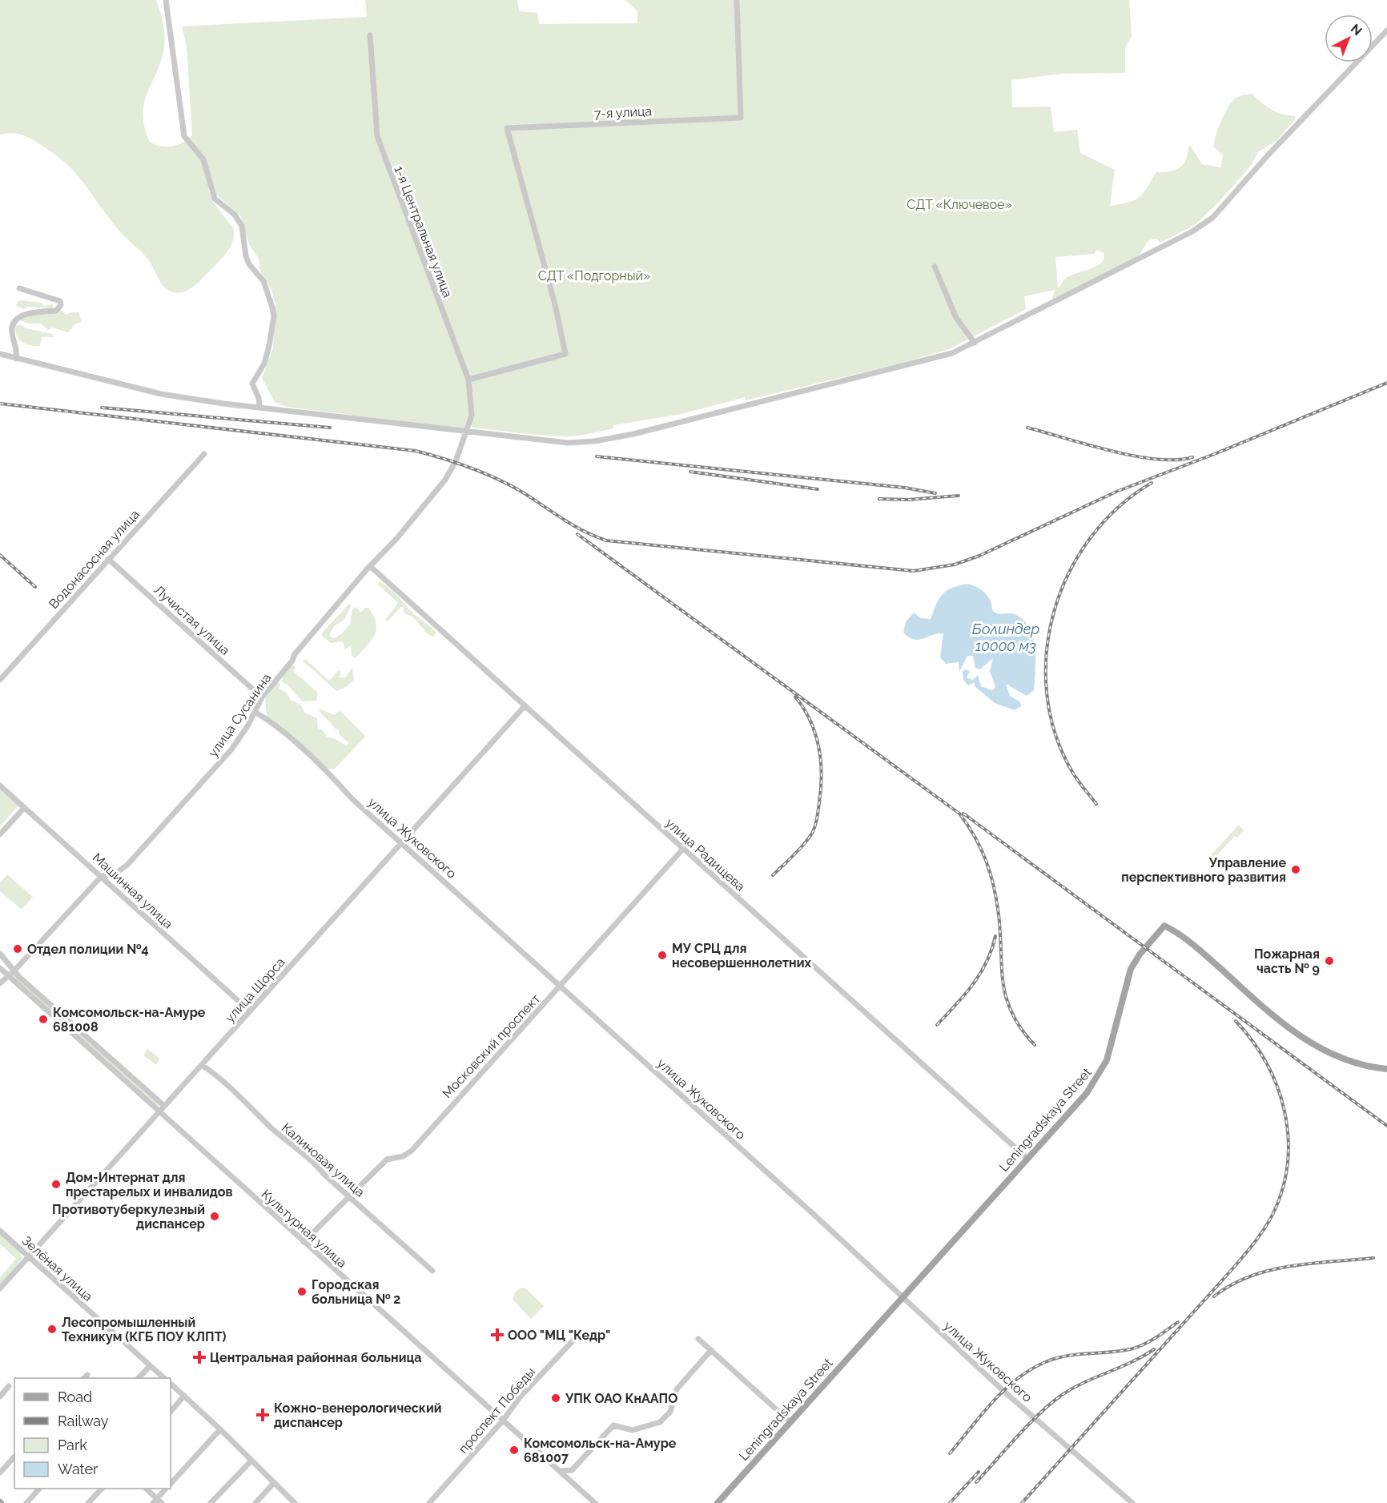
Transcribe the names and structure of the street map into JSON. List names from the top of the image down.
{
  "streets": {
    "main road": ["Leningradskaya Street"],
    "street": [
      "7-я улица",
      "1-я Центральная улица",
      "Водонасосная улица",
      "Лучистая улица",
      "улица Сусанина",
      "улица Жуковского",
      "улица Радищева",
      "Машинная улица",
      "улица Щорса",
      "Московский проспект",
      "Калиновая улица",
      "Культурная улица",
      "Зелёная улица",
      "проспект Победы"
    ]
  },
  "crossings": [
    ["7-я улица", "1-я Центральная улица"],
    ["1-я Центральная улица", "улица Сусанина"],
    ["Водонасосная улица", "Лучистая улица"],
    ["Лучистая улица", "улица Сусанина"],
    ["улица Сусанина", "улица Жуковского"],
    ["улица Сусанина", "улица Радищева"],
    ["улица Сусанина", "Машинная улица"],
    ["улица Сусанина", "Культурная улица"],
    ["улица Жуковского", "улица Щорса"],
    ["улица Жуковского", "Московский проспект"],
    ["улица Жуковского", "Leningradskaya Street"],
    ["улица Радищева", "улица Щорса"],
    ["улица Радищева", "Московский проспект"],
    ["улица Радищева", "Leningradskaya Street"],
    ["Машинная улица", "улица Щорса"],
    ["улица Щорса", "Калиновая улица"],
    ["улица Щорса", "Культурная улица"],
    ["улица Щорса", "Зелёная улица"],
    ["Московский проспект", "Калиновая улица"],
    ["Московский проспект", "Культурная улица"],
    ["Культурная улица", "проспект Победы"]
  ],
  "water": ["Болиндер 10000 м3"],
  "parks": ["СДТ «Ключевое»", "СДТ «Подгорный»"],
  "places": {
    "other": [
      "Управление перспективного развития",
      "Отдел полиции №4",
      "МУ СРЦ для несовершеннолетних",
      "Пожарная часть № 9",
      "Комсомольск-на-Амуре 681008",
      "Дом-Интернат для престарелых и инвалидов",
      "Противотуберкулезный диспансер",
      "Городская больница № 2",
      "Лесопромышленный Техникум (КГБ ПОУ КЛПТ)",
      "УПК ОАО КнААПО",
      "Комсомольск-на-Амуре 681007"
    ],
    "health": ["ООО \"МЦ \"Кедр\"", "Центральная районная больница", "Кожно-венерологический диспансер"]
  },
  "legend": [
    "Road",
    "Railway",
    "Park",
    "Water"
  ],
  "north": "top right"
}
